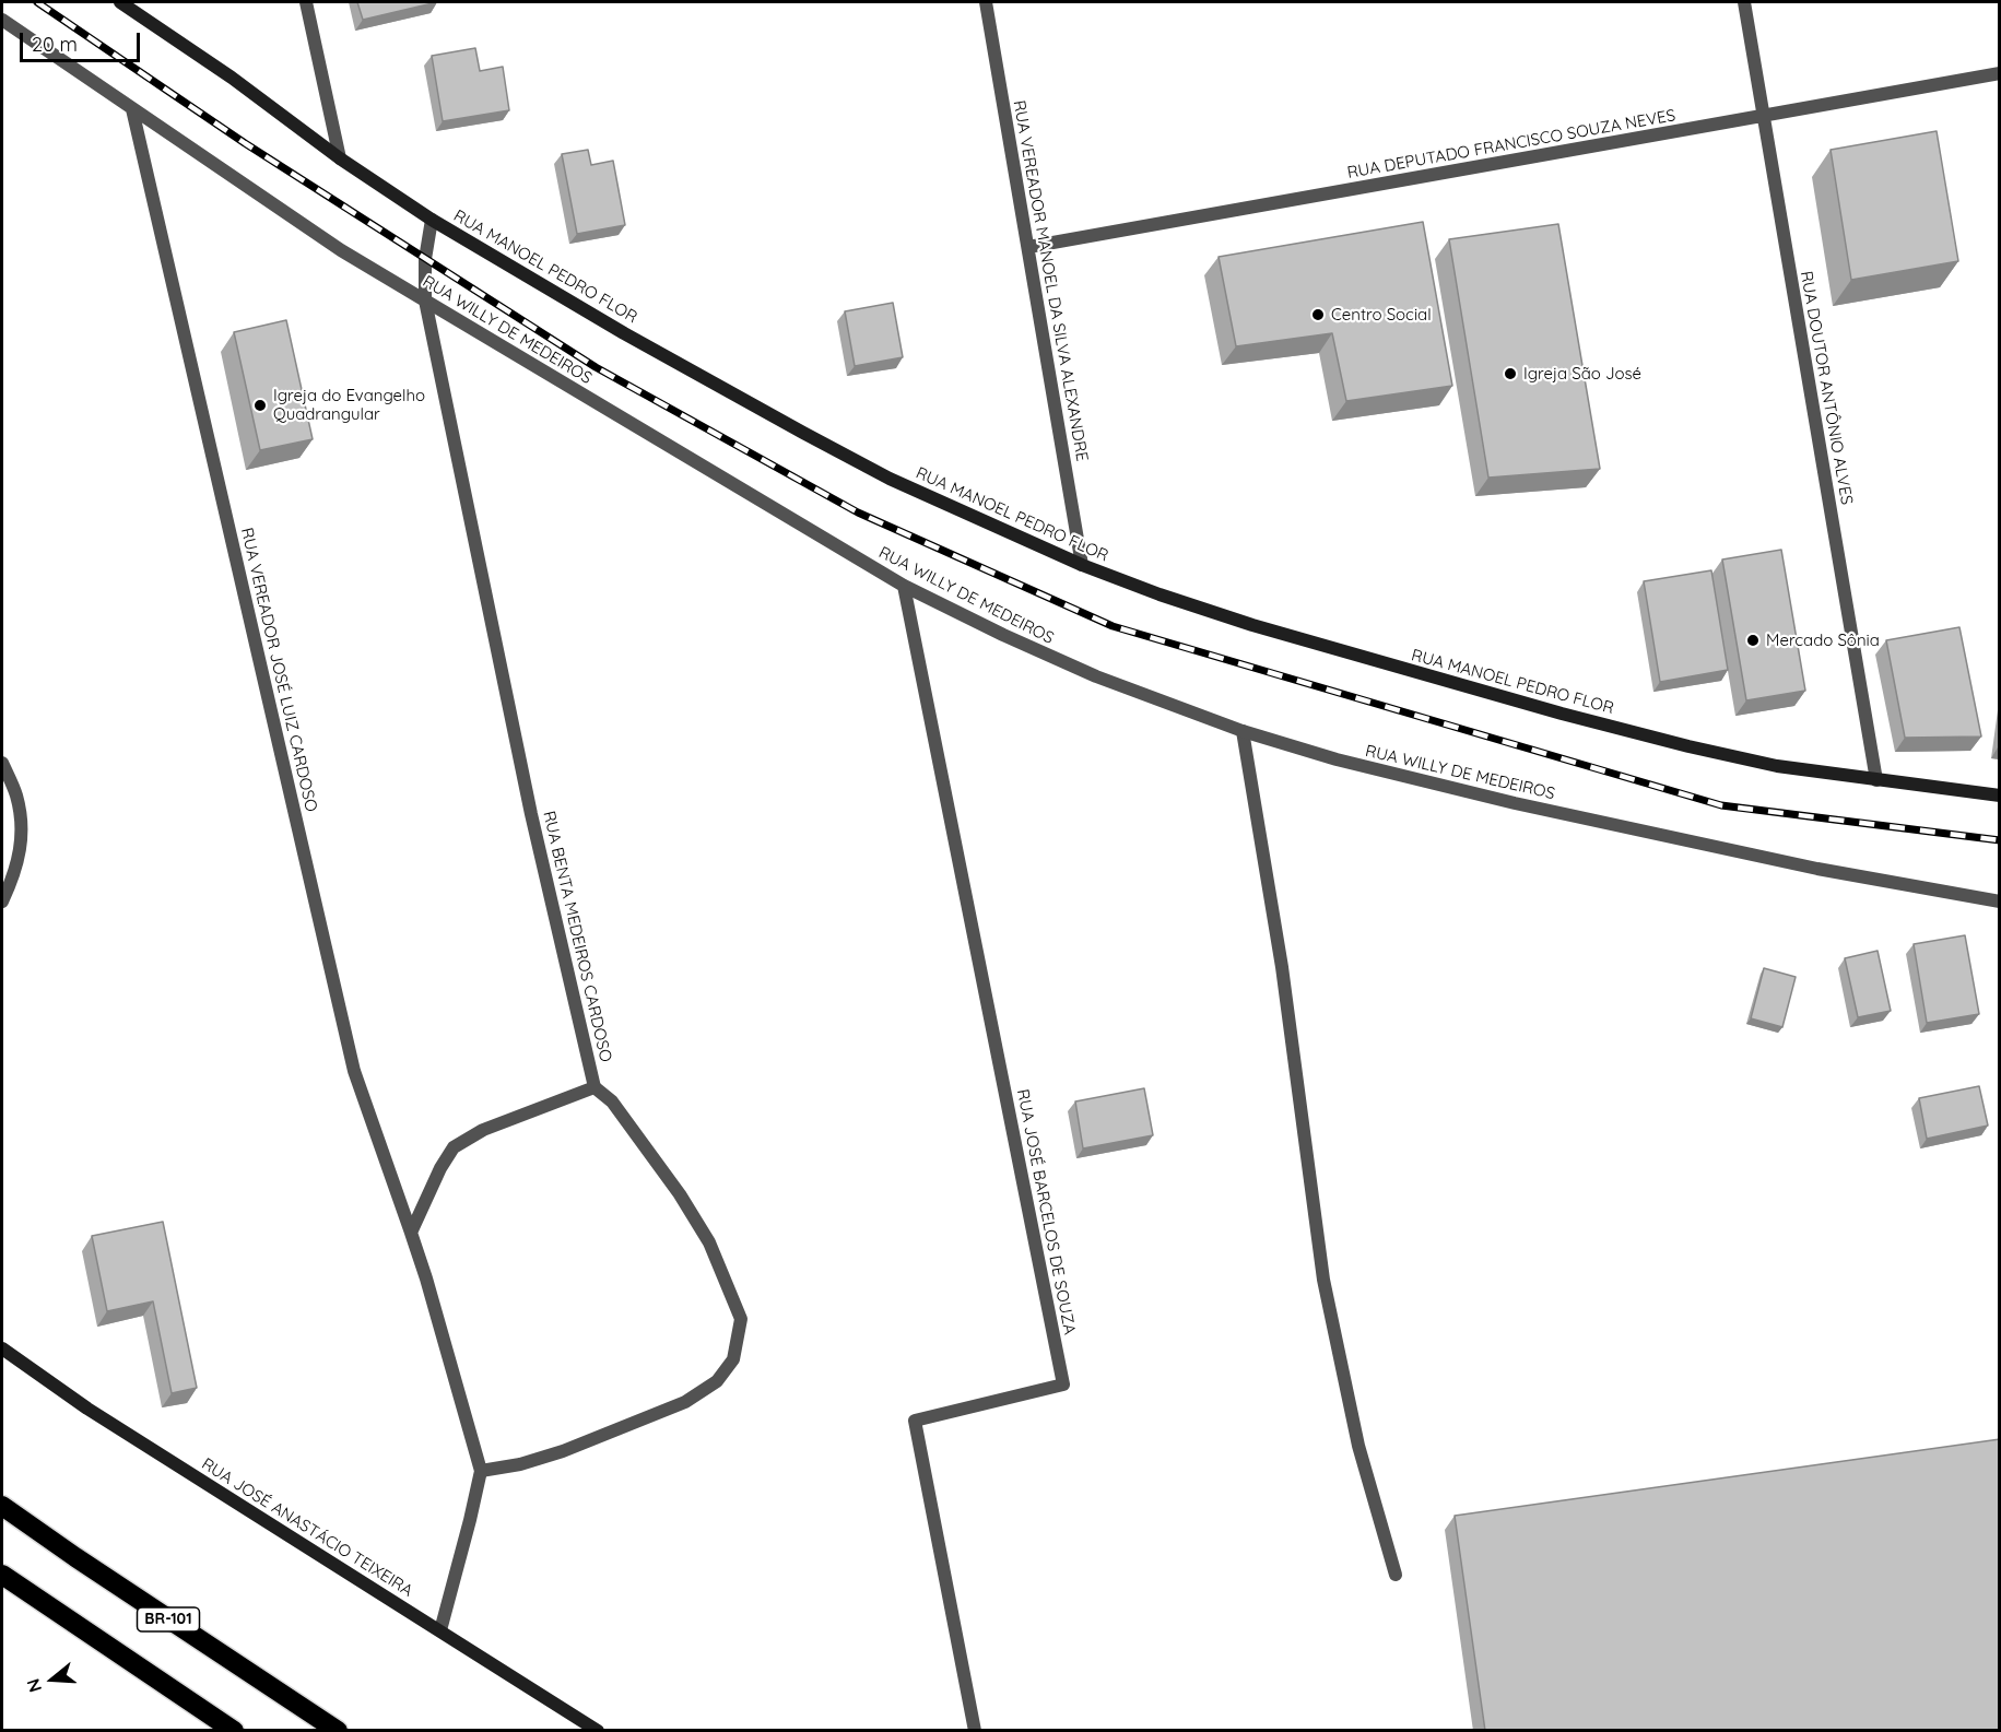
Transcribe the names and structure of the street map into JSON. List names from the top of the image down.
{
  "streets": {
    "highway": ["BR-101"],
    "main road": ["RUA MANOEL PEDRO FLOR", "RUA JOSÉ ANASTÁCIO TEIXEIRA"],
    "street": [
      "RUA DEPUTADO FRANCISCO SOUZA NEVES",
      "RUA VEREADOR MANOEL DA SILVA ALEXANDRE",
      "RUA WILLY DE MEDEIROS",
      "RUA DOUTOR ANTÔNIO ALVES",
      "RUA VEREADOR JOSÉ LUIZ CARDOSO",
      "RUA BENTA MEDEIROS CARDOSO",
      "RUA JOSÉ BARCELOS DE SOUZA"
    ]
  },
  "crossings": [
    ["RUA DEPUTADO FRANCISCO SOUZA NEVES", "RUA VEREADOR MANOEL DA SILVA ALEXANDRE"],
    ["RUA DEPUTADO FRANCISCO SOUZA NEVES", "RUA DOUTOR ANTÔNIO ALVES"],
    ["RUA MANOEL PEDRO FLOR", "RUA VEREADOR MANOEL DA SILVA ALEXANDRE"],
    ["RUA MANOEL PEDRO FLOR", "RUA DOUTOR ANTÔNIO ALVES"],
    ["RUA MANOEL PEDRO FLOR", "RUA BENTA MEDEIROS CARDOSO"],
    ["RUA WILLY DE MEDEIROS", "RUA VEREADOR JOSÉ LUIZ CARDOSO"],
    ["RUA WILLY DE MEDEIROS", "RUA BENTA MEDEIROS CARDOSO"],
    ["RUA WILLY DE MEDEIROS", "RUA JOSÉ BARCELOS DE SOUZA"],
    ["RUA VEREADOR JOSÉ LUIZ CARDOSO", "RUA BENTA MEDEIROS CARDOSO"]
  ],
  "places": [
    "Centro Social",
    "Igreja São José",
    "Igreja do Evangelho Quadrangular",
    "Mercado Sônia"
  ],
  "scale_bar": "20 m",
  "north": "left"
}
